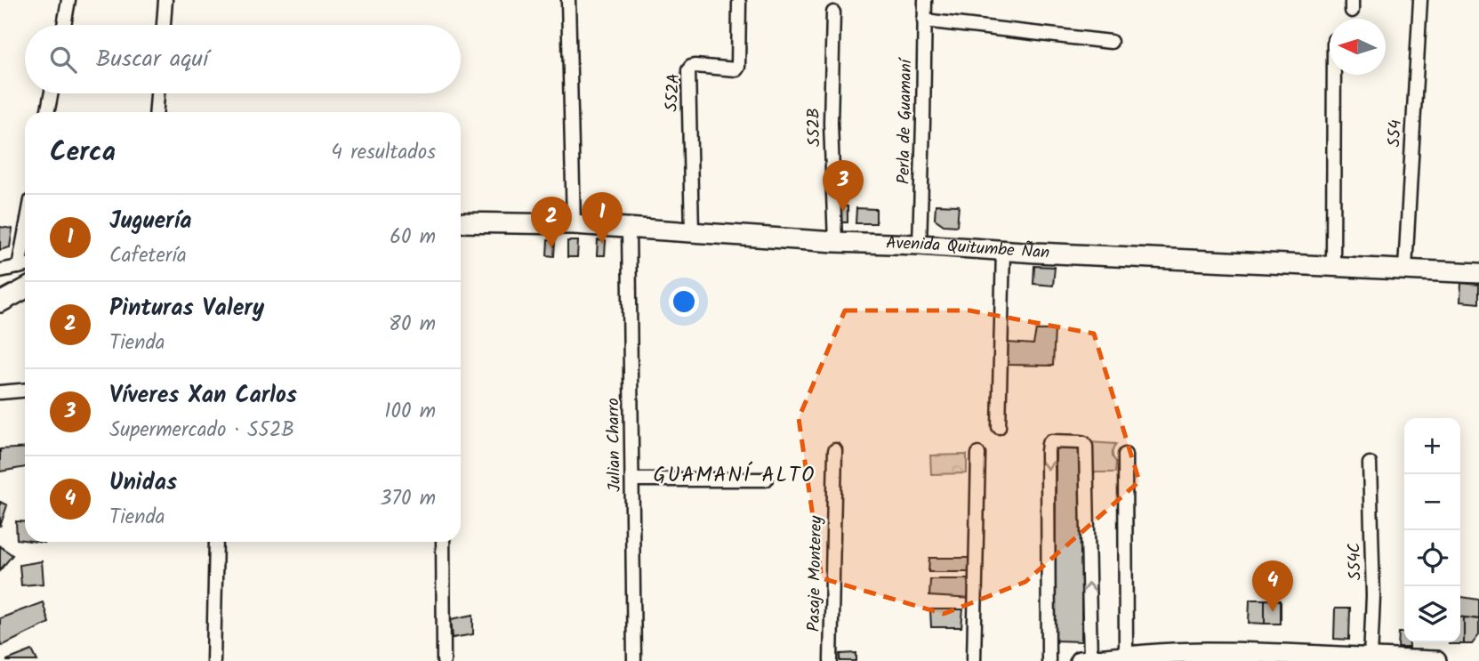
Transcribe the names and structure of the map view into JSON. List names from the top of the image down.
{
  "streets": {
    "street": [
      "S52A",
      "Perla de Guamaní",
      "S52B",
      "S54",
      "Avenida Quitumbe Ñan",
      "Julian Charro",
      "S54C",
      "Pasaje Monterey"
    ]
  },
  "crossings": [
    ["S52A", "Avenida Quitumbe Ñan"],
    ["Perla de Guamaní", "Avenida Quitumbe Ñan"],
    ["S52B", "Avenida Quitumbe Ñan"],
    ["S54", "Avenida Quitumbe Ñan"],
    ["Avenida Quitumbe Ñan", "Julian Charro"]
  ],
  "districts": ["GUAMANÍ ALTO"],
  "north": "left",
  "page": {
    "search": "Buscar aquí",
    "heading": ["Cerca", "4 resultados"],
    "pins": [
      "3",
      "1",
      "2",
      "4"
    ],
    "list": [
      {
        "mark": "1",
        "name": "Juguería",
        "note": "Cafetería",
        "value": "60 m"
      },
      {
        "mark": "2",
        "name": "Pinturas Valery",
        "note": "Tienda",
        "value": "80 m"
      },
      {
        "mark": "3",
        "name": "Víveres Xan Carlos",
        "note": "Supermercado · S52B",
        "value": "100 m"
      },
      {
        "mark": "4",
        "name": "Unidas",
        "note": "Tienda",
        "value": "370 m"
      }
    ],
    "map_buttons": ["+", "−"]
  }
}
